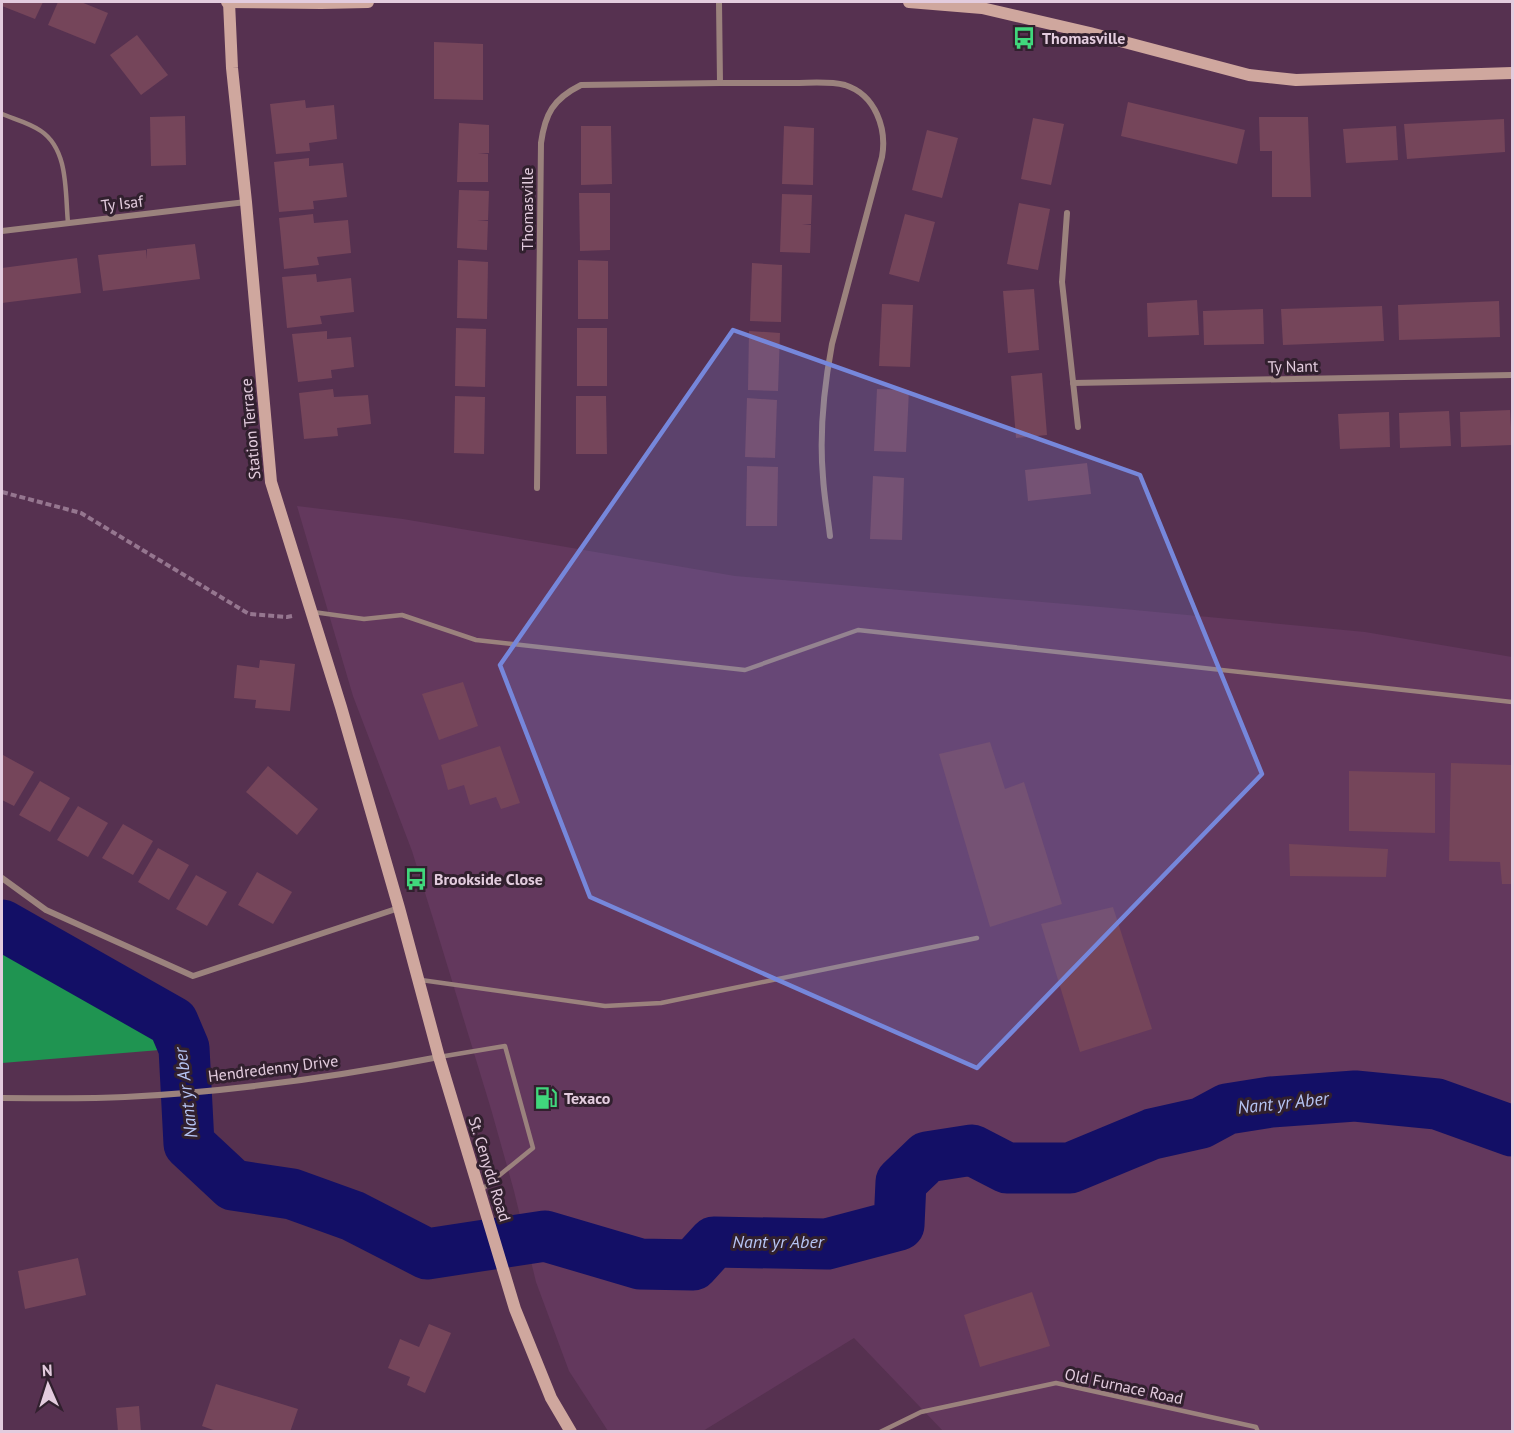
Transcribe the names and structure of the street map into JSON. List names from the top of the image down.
{
  "streets": {
    "main road": ["Station Terrace", "St. Cenydd Road"],
    "street": [
      "Ty Isaf",
      "Thomasville",
      "Ty Nant",
      "Hendredenny Drive"
    ],
    "lane": ["Old Furnace Road"]
  },
  "crossings": [
    ["Ty Isaf", "Station Terrace"],
    ["Station Terrace", "St. Cenydd Road"],
    ["Hendredenny Drive", "St. Cenydd Road"]
  ],
  "water": ["Nant yr Aber"],
  "places": {
    "bus stop": ["Thomasville", "Brookside Close"],
    "fuel station": ["Texaco"]
  },
  "north": "top"
}
